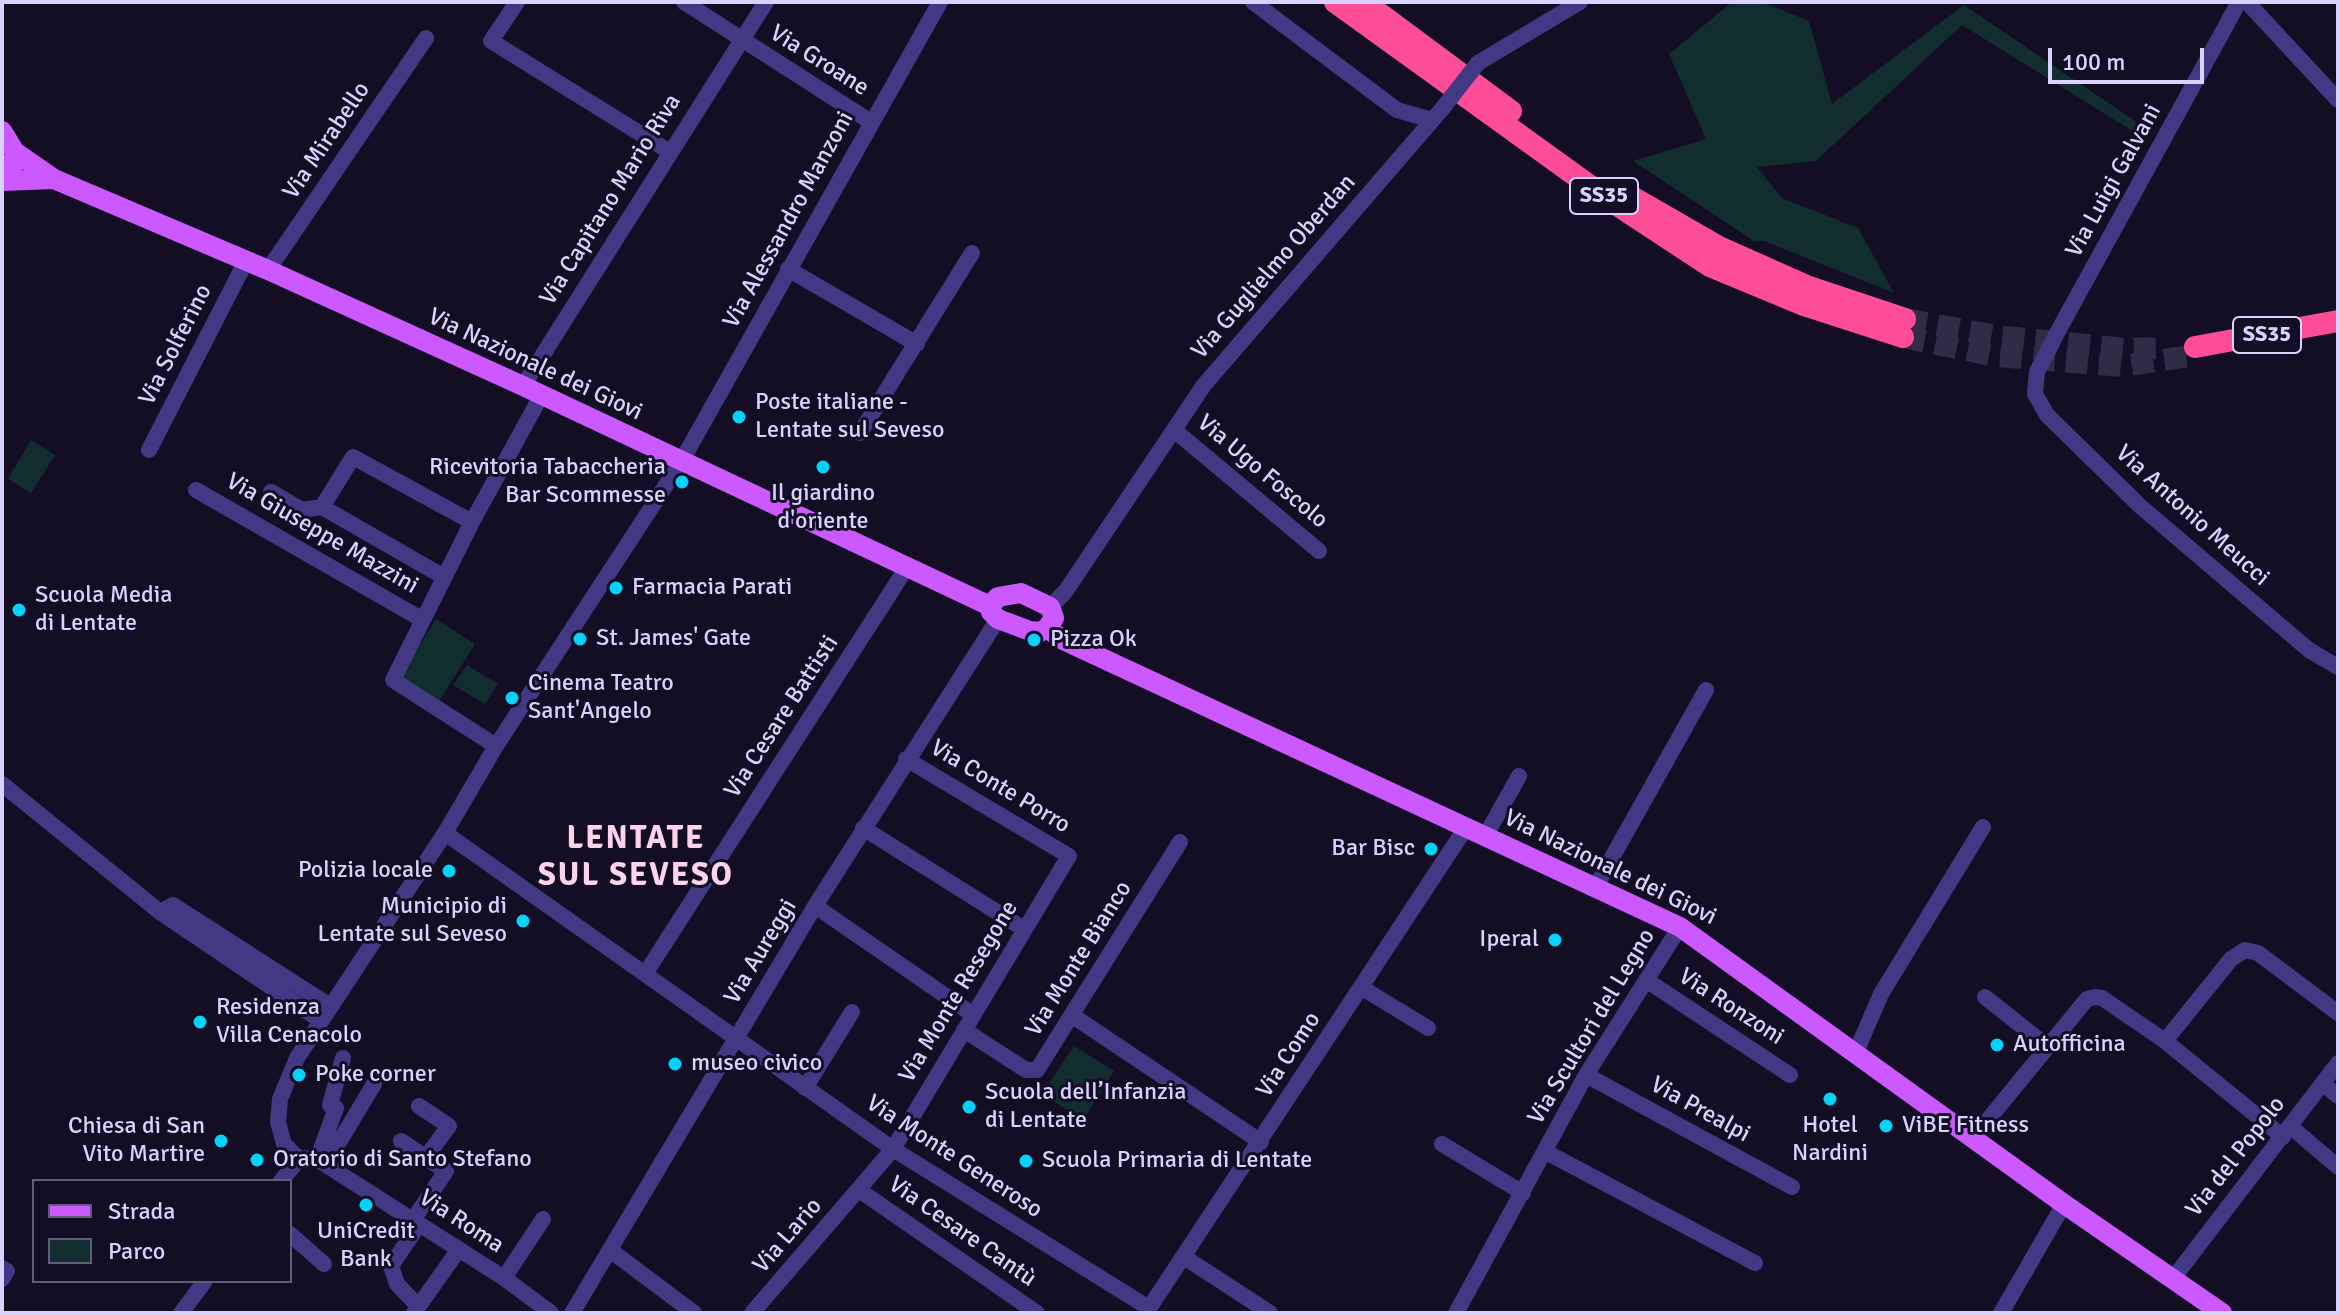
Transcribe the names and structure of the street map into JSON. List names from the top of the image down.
{
  "streets": {
    "highway": ["SS35"],
    "main road": ["Via Nazionale dei Giovi"],
    "street": [
      "Via Groane",
      "Via Mirabello",
      "Via Luigi Galvani",
      "Via Capitano Mario Riva",
      "Via Alessandro Manzoni",
      "Via Guglielmo Oberdan",
      "Via Solferino",
      "Via Ugo Foscolo",
      "Via Antonio Meucci",
      "Via Giuseppe Mazzini",
      "Via Cesare Battisti",
      "Via Conte Porro",
      "Via Aureggi",
      "Via Monte Bianco",
      "Via Monte Resegone",
      "Via Ronzoni",
      "Via Scultori del Legno",
      "Via Como",
      "Via Prealpi",
      "Via Monte Generoso",
      "Via del Popolo",
      "Via Roma",
      "Via Cesare Cantù",
      "Via Lario"
    ]
  },
  "crossings": [
    ["Via Groane", "Via Capitano Mario Riva"],
    ["Via Groane", "Via Alessandro Manzoni"],
    ["Via Mirabello", "Via Nazionale dei Giovi"],
    ["Via Luigi Galvani", "Via Antonio Meucci"],
    ["Via Capitano Mario Riva", "Via Nazionale dei Giovi"],
    ["Via Alessandro Manzoni", "Via Nazionale dei Giovi"],
    ["Via Alessandro Manzoni", "Via Giuseppe Mazzini"],
    ["Via Alessandro Manzoni", "Via Monte Generoso"],
    ["Via Alessandro Manzoni", "Via Roma"],
    ["Via Guglielmo Oberdan", "Via Ugo Foscolo"],
    ["Via Solferino", "Via Nazionale dei Giovi"],
    ["Via Nazionale dei Giovi", "Via Giuseppe Mazzini"],
    ["Via Nazionale dei Giovi", "Via Cesare Battisti"],
    ["Via Nazionale dei Giovi", "Via Aureggi"],
    ["Via Nazionale dei Giovi", "Via Scultori del Legno"],
    ["Via Nazionale dei Giovi", "Via Como"],
    ["Via Nazionale dei Giovi", "Via del Popolo"],
    ["Via Cesare Battisti", "Via Monte Generoso"],
    ["Via Conte Porro", "Via Aureggi"],
    ["Via Conte Porro", "Via Monte Resegone"],
    ["Via Aureggi", "Via Monte Generoso"],
    ["Via Monte Bianco", "Via Monte Resegone"],
    ["Via Monte Resegone", "Via Monte Generoso"],
    ["Via Monte Resegone", "Via Cesare Cantù"],
    ["Via Monte Resegone", "Via Lario"],
    ["Via Ronzoni", "Via Scultori del Legno"],
    ["Via Scultori del Legno", "Via Prealpi"],
    ["Via Como", "Via Monte Generoso"],
    ["Via Cesare Cantù", "Via Lario"]
  ],
  "districts": ["LENTATE SUL SEVESO"],
  "places": [
    "Poste italiane - Lentate sul Seveso",
    "Il giardino d'oriente",
    "Ricevitoria Tabaccheria Bar Scommesse",
    "Farmacia Parati",
    "Scuola Media di Lentate",
    "St. James' Gate",
    "Pizza Ok",
    "Cinema Teatro Sant'Angelo",
    "Bar Bisc",
    "Polizia locale",
    "Municipio di Lentate sul Seveso",
    "Iperal",
    "Residenza Villa Cenacolo",
    "Autofficina",
    "museo civico",
    "Poke corner",
    "Hotel Nardini",
    "Scuola dell’Infanzia di Lentate",
    "ViBE Fitness",
    "Chiesa di San Vito Martire",
    "Oratorio di Santo Stefano",
    "Scuola Primaria di Lentate",
    "UniCredit Bank"
  ],
  "legend": ["Strada", "Parco"],
  "scale_bar": "100 m"
}
